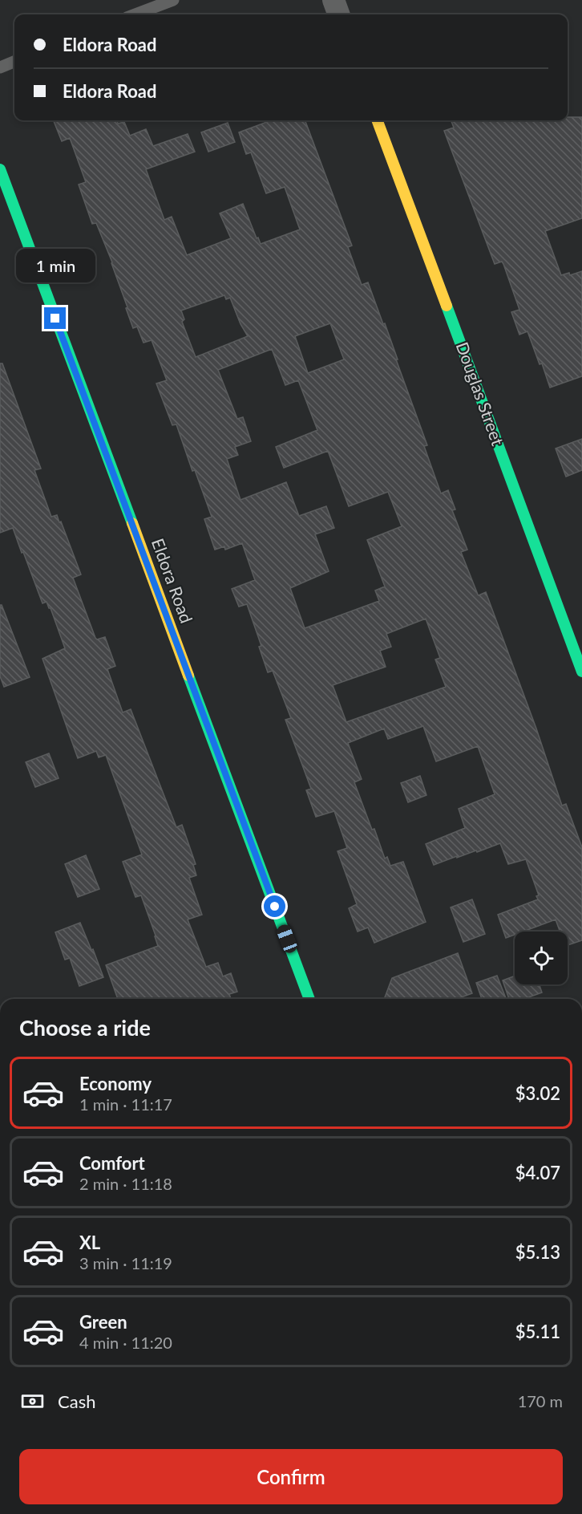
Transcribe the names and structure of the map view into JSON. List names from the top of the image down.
{
  "streets": {
    "street": ["Douglas Street", "Eldora Road"]
  },
  "page": {
    "banner": ["Eldora Road", "Eldora Road"],
    "bubble": "1 min",
    "heading": "Choose a ride",
    "list": [
      {
        "name": "Economy",
        "note": "1 min · 11:17",
        "value": "$3.02"
      },
      {
        "name": "Comfort",
        "note": "2 min · 11:18",
        "value": "$4.07"
      },
      {
        "name": "XL",
        "note": "3 min · 11:19",
        "value": "$5.13"
      },
      {
        "name": "Green",
        "note": "4 min · 11:20",
        "value": "$5.11"
      }
    ],
    "pay": ["Cash", "170 m"],
    "buttons": "Confirm"
  }
}
